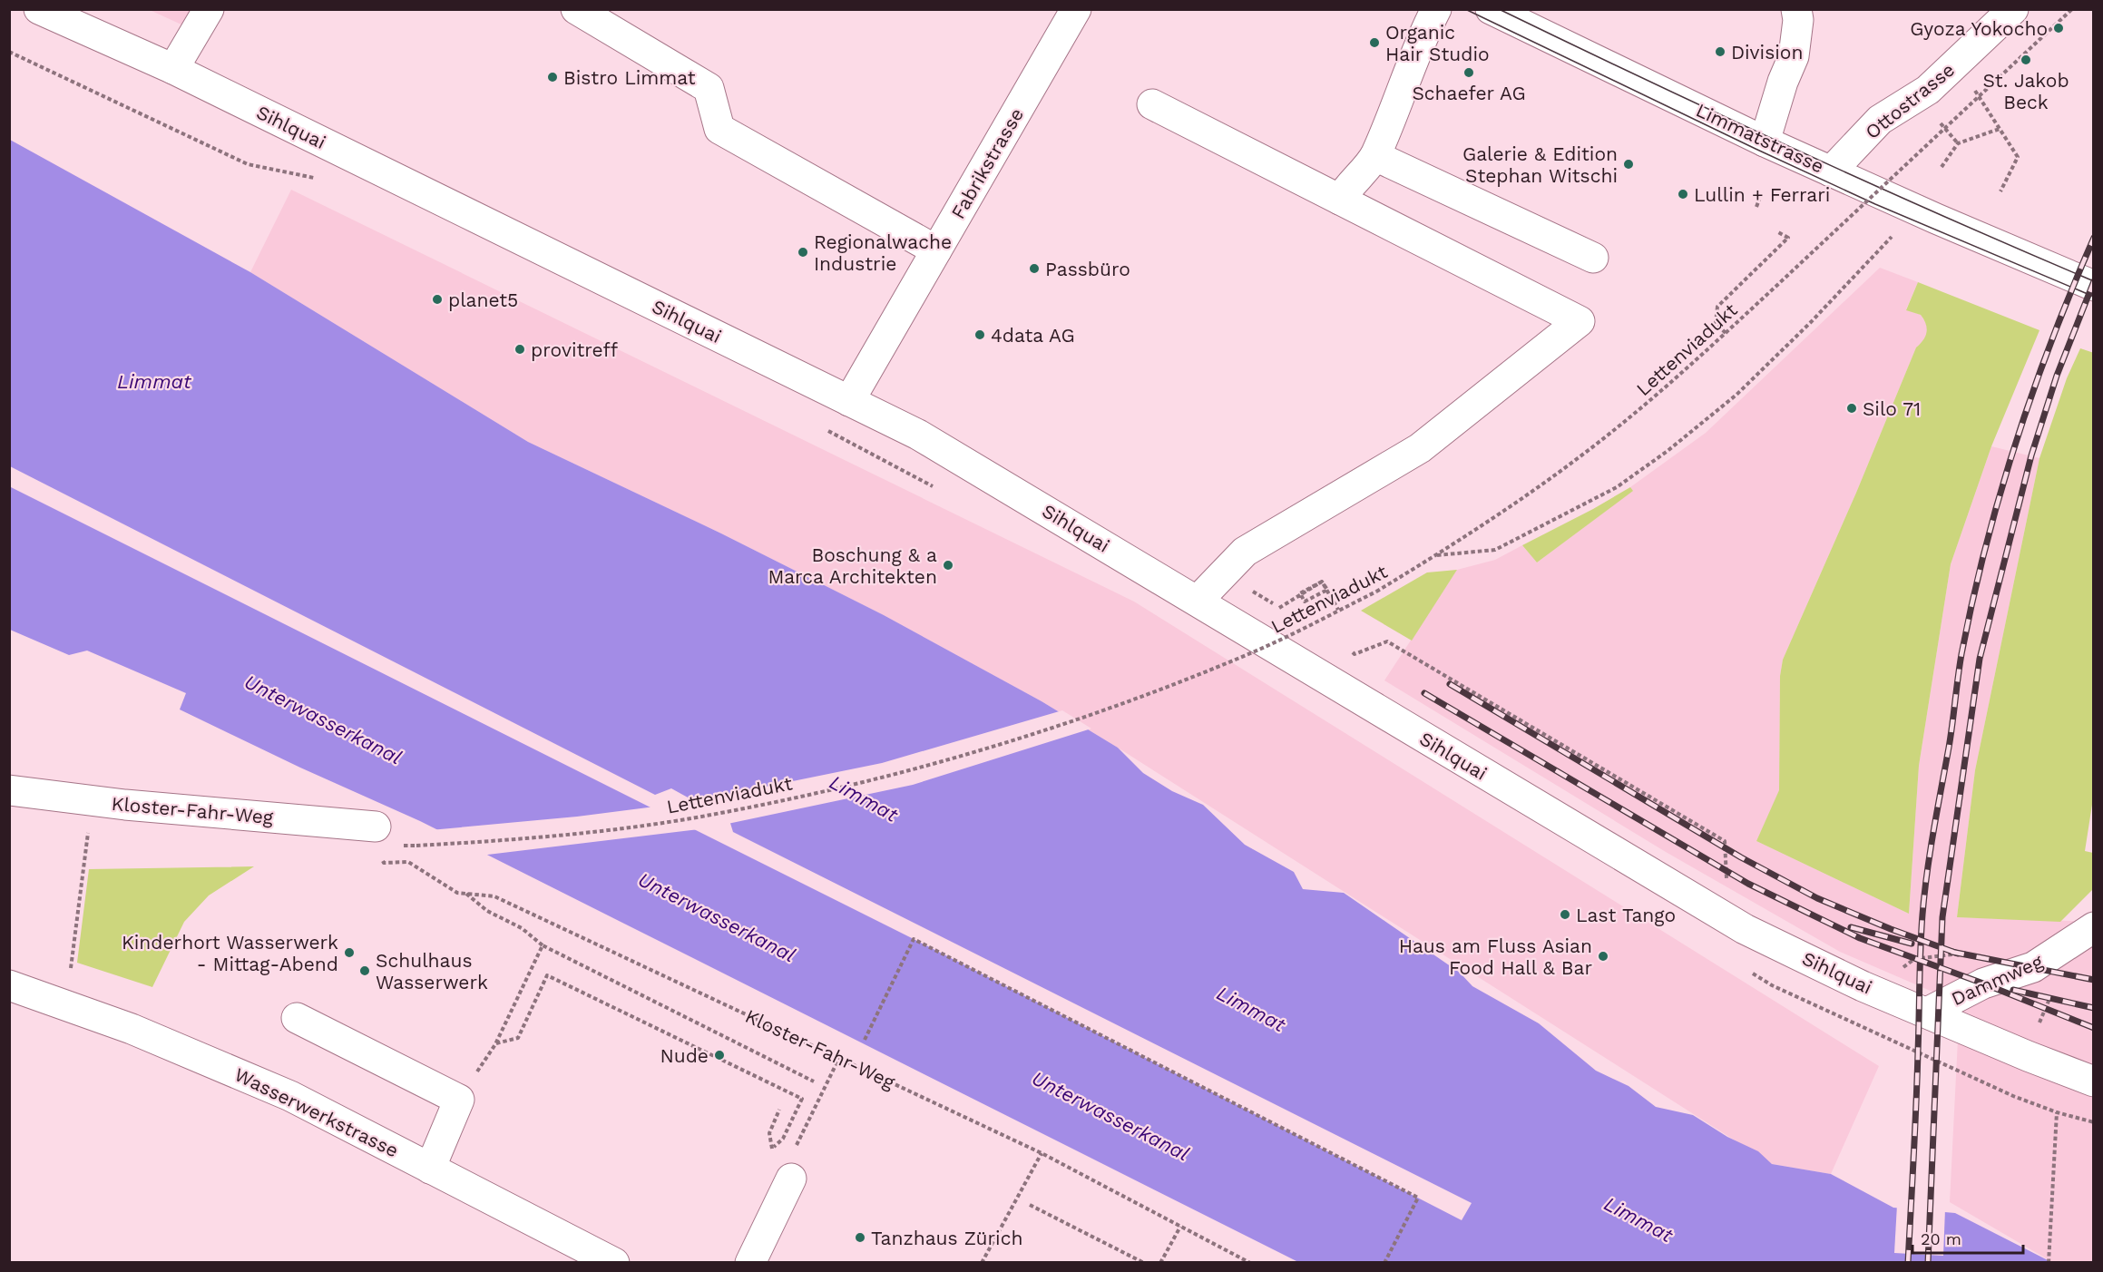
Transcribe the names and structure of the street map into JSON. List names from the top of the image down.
{
  "streets": {
    "street": [
      "Ottostrasse",
      "Sihlquai",
      "Limmatstrasse",
      "Fabrikstrasse",
      "Kloster-Fahr-Weg",
      "Dammweg",
      "Wasserwerkstrasse"
    ],
    "path": ["Lettenviadukt"]
  },
  "crossings": [
    ["Ottostrasse", "Limmatstrasse"],
    ["Sihlquai", "Fabrikstrasse"],
    ["Sihlquai", "Dammweg"]
  ],
  "water": ["Limmat", "Unterwasserkanal"],
  "places": [
    "Gyoza Yokocho",
    "Organic Hair Studio",
    "Division",
    "St. Jakob Beck",
    "Schaefer AG",
    "Bistro Limmat",
    "Galerie & Edition Stephan Witschi",
    "Lullin + Ferrari",
    "Regionalwache Industrie",
    "Passbüro",
    "planet5",
    "4data AG",
    "provitreff",
    "Silo 71",
    "Boschung & a Marca Architekten",
    "Last Tango",
    "Kinderhort Wasserwerk - Mittag-Abend",
    "Haus am Fluss Asian Food Hall & Bar",
    "Schulhaus Wasserwerk",
    "Nude",
    "Tanzhaus Zürich"
  ],
  "scale_bar": "20 m"
}
